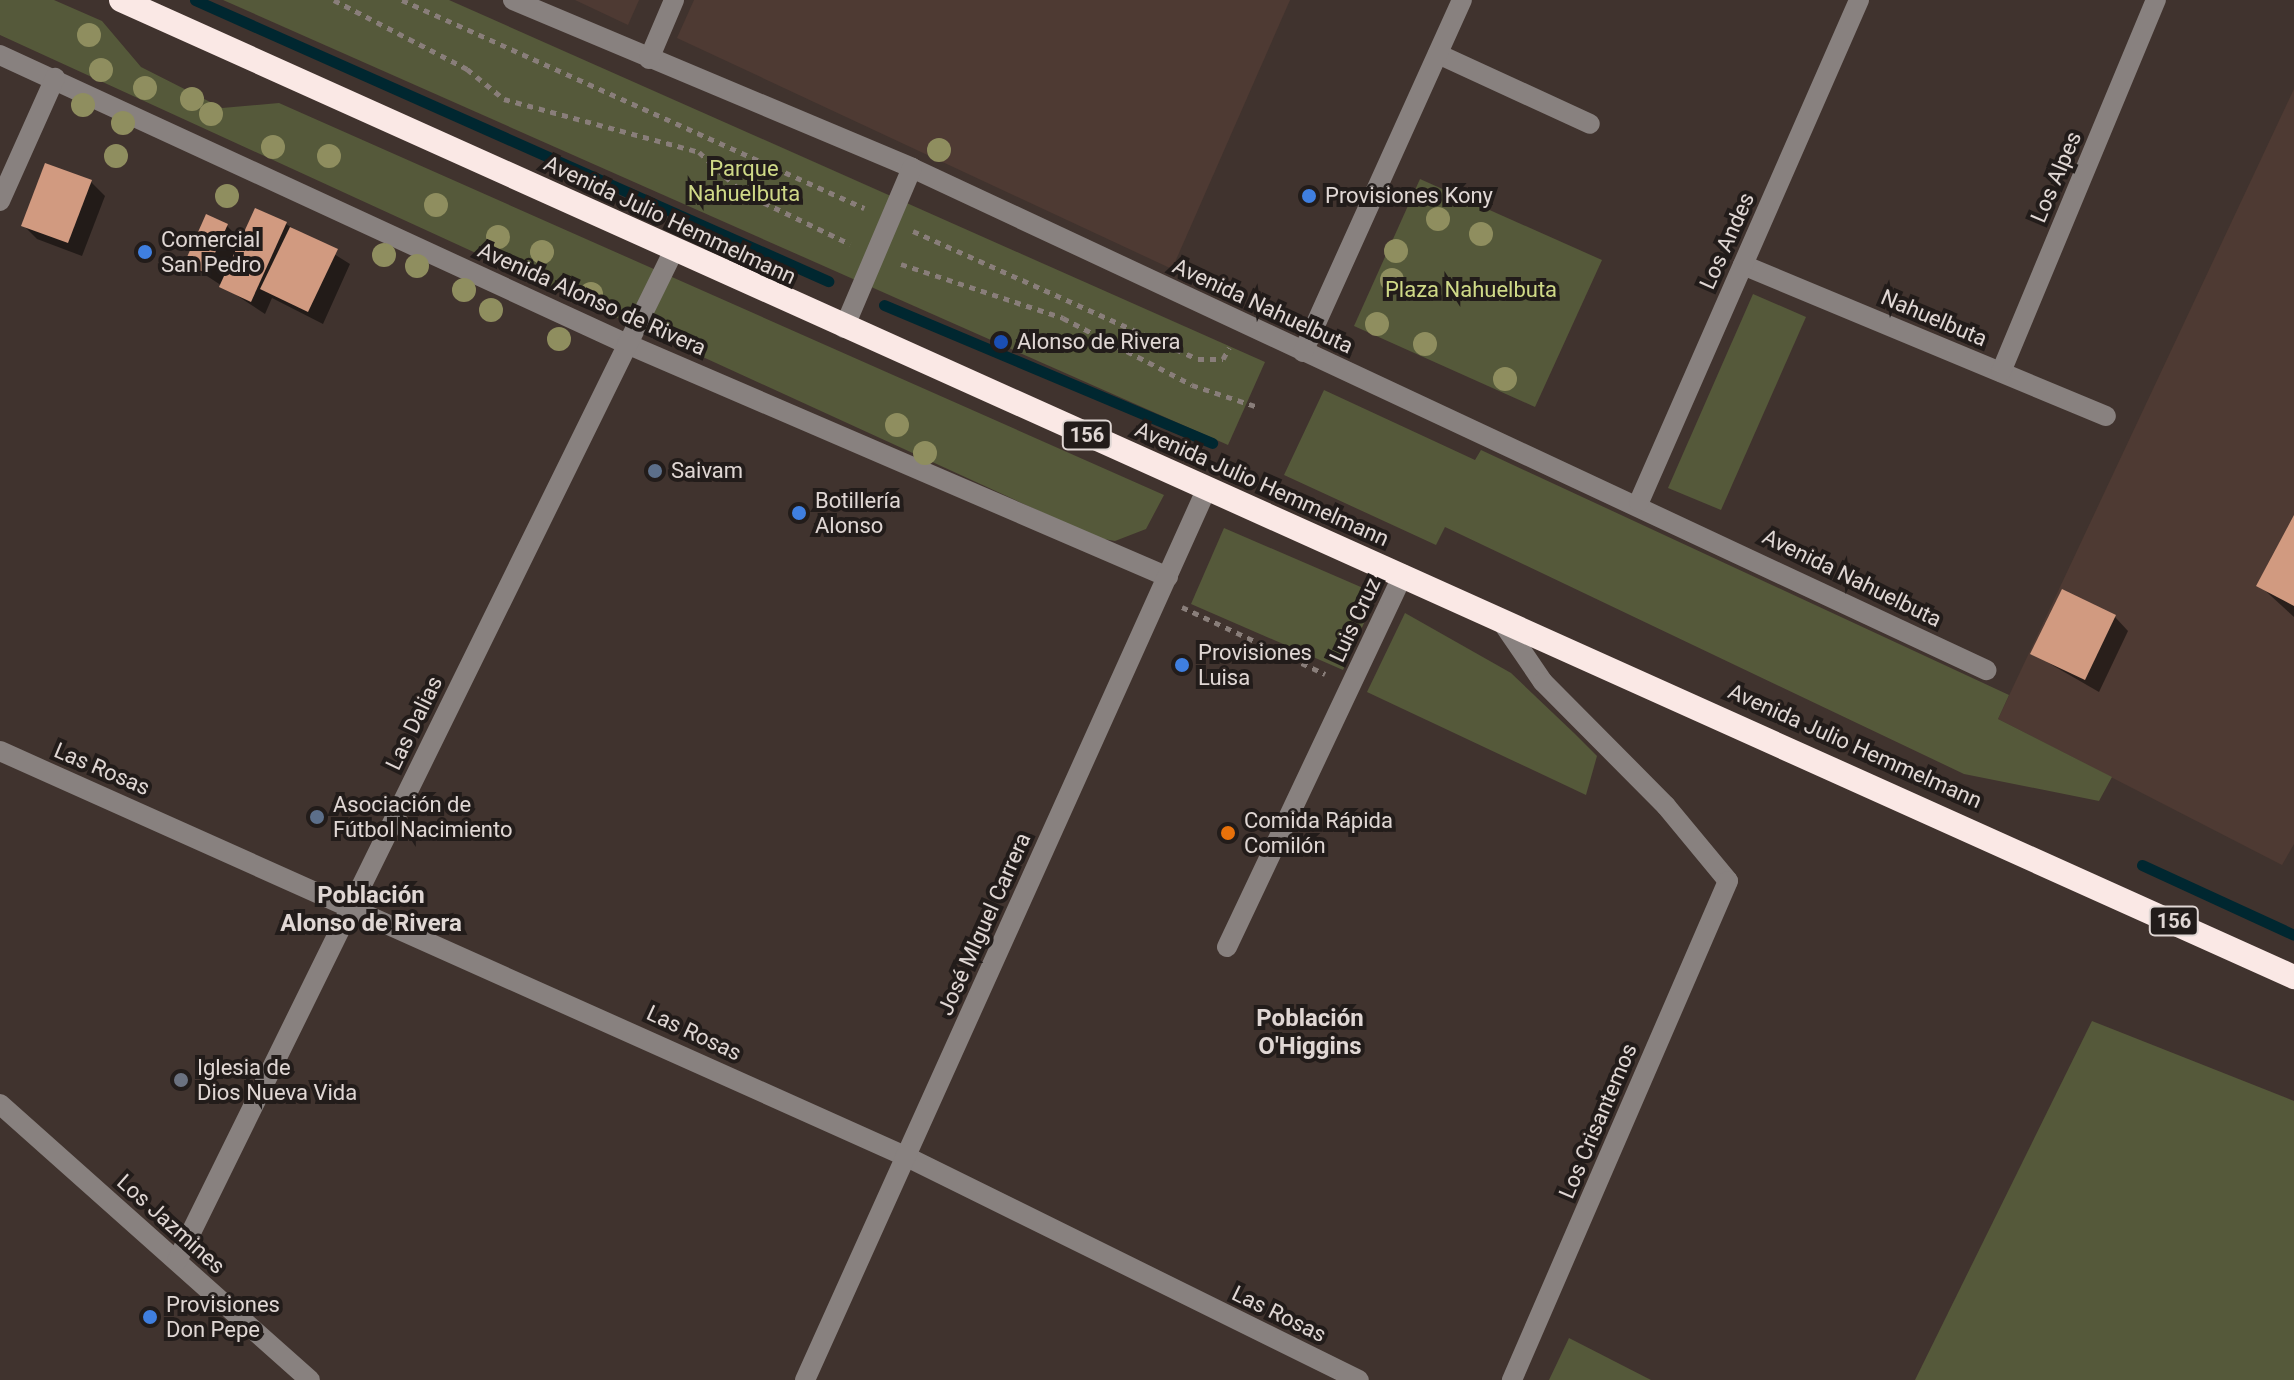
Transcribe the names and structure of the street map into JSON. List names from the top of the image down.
{
  "streets": {
    "highway": ["Avenida Julio Hemmelmann", "156"],
    "street": [
      "Los Alpes",
      "Los Andes",
      "Avenida Alonso de Rivera",
      "Avenida Nahuelbuta",
      "Nahuelbuta",
      "Luis Cruz",
      "Las Dalias",
      "Las Rosas",
      "José MIguel Carrera",
      "Los Crisantemos",
      "Los Jazmines"
    ]
  },
  "crossings": [
    ["Los Alpes", "Nahuelbuta"],
    ["Avenida Julio Hemmelmann", "Luis Cruz"],
    ["Avenida Julio Hemmelmann", "Las Dalias"],
    ["Avenida Julio Hemmelmann", "José MIguel Carrera"],
    ["Avenida Julio Hemmelmann", "Los Crisantemos"],
    ["Los Andes", "Avenida Nahuelbuta"],
    ["Los Andes", "Nahuelbuta"],
    ["Avenida Alonso de Rivera", "Las Dalias"],
    ["Avenida Alonso de Rivera", "José MIguel Carrera"],
    ["Las Dalias", "Las Rosas"],
    ["Las Dalias", "Los Jazmines"],
    ["Las Rosas", "José MIguel Carrera"]
  ],
  "districts": ["Población Alonso de Rivera", "Población O'Higgins"],
  "parks": ["Parque Nahuelbuta", "Plaza Nahuelbuta"],
  "places": [
    "Provisiones Kony",
    "Comercial San Pedro",
    "Alonso de Rivera",
    "Saivam",
    "Botillería Alonso",
    "Provisiones Luisa",
    "Asociación de Fútbol Nacimiento",
    "Comida Rápida Comilón",
    "Iglesia de Dios Nueva Vida",
    "Provisiones Don Pepe"
  ]
}
